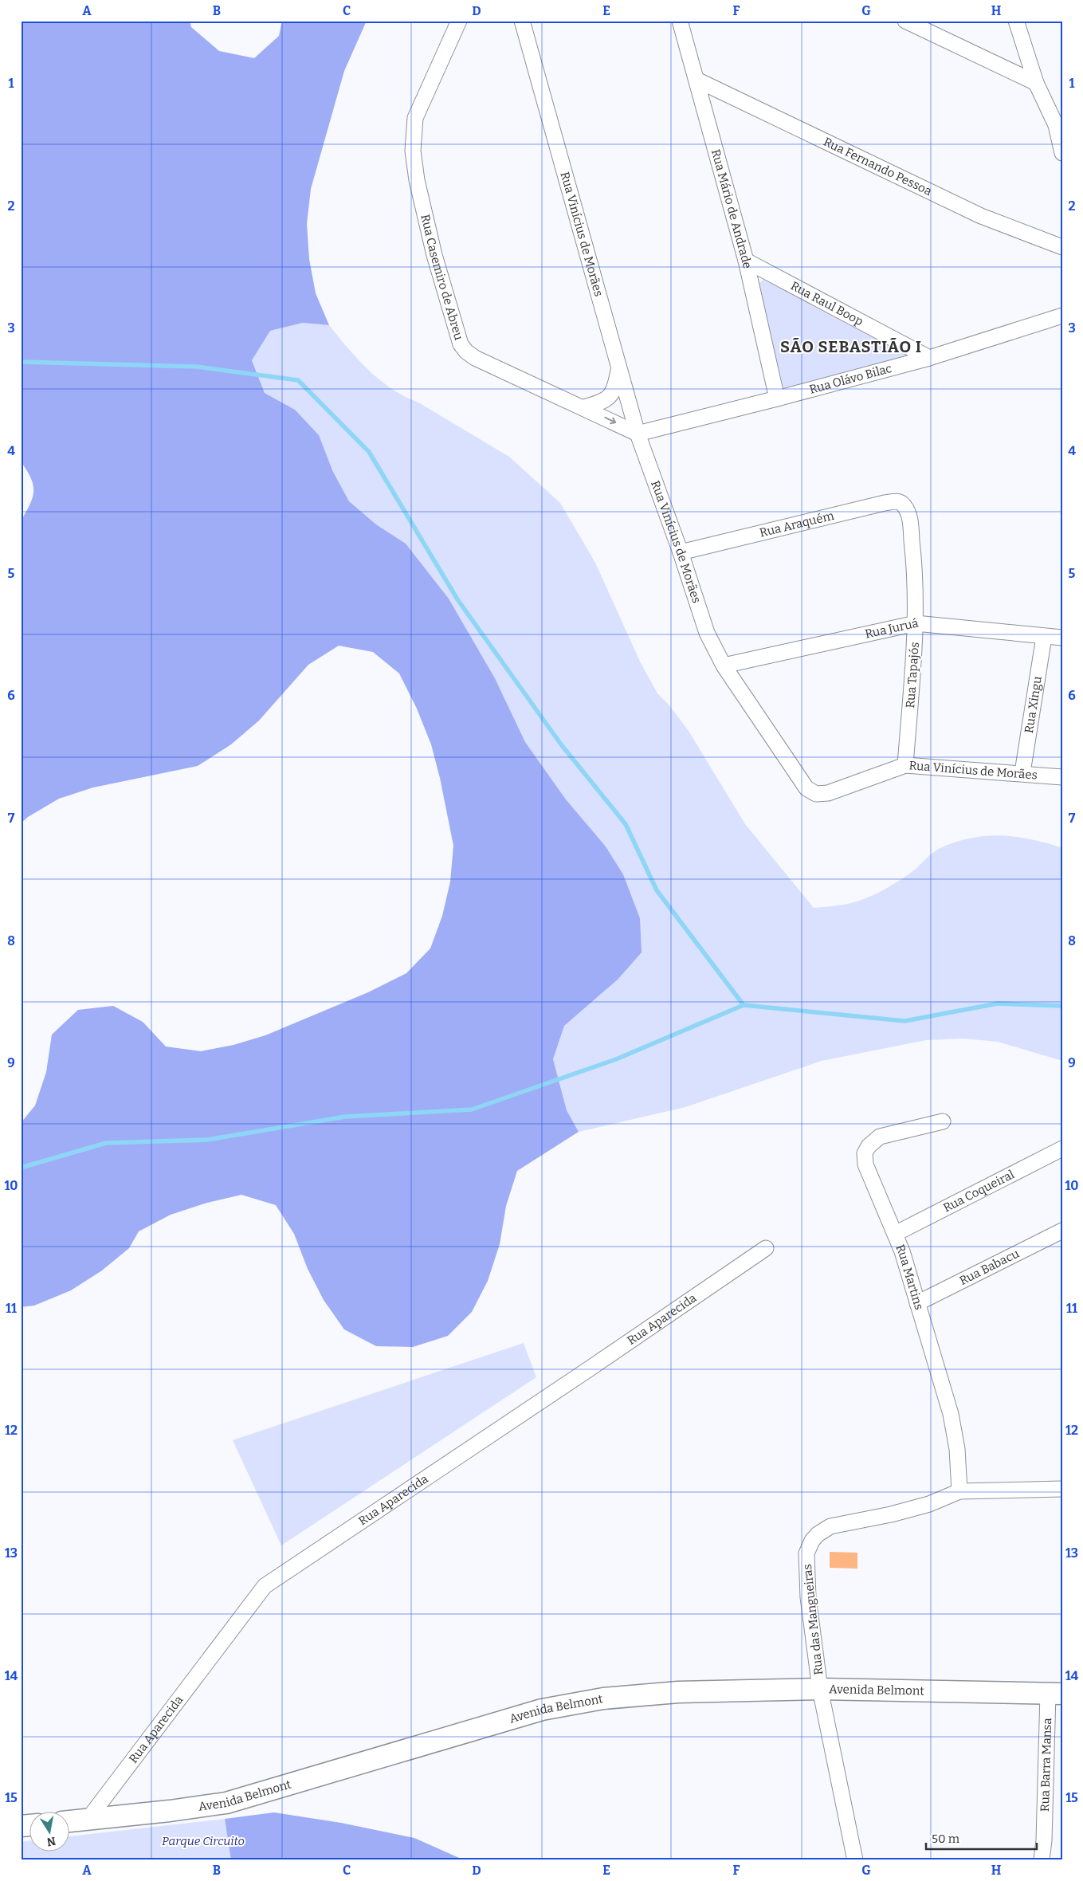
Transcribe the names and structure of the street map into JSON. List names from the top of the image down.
{
  "streets": {
    "street": [
      "Rua Fernando Pessoa",
      "Rua Mário de Andrade",
      "Rua Vinícius de Morães",
      "Rua Casemiro de Abreu",
      "Rua Raul Boop",
      "Rua Olávo Bilac",
      "Rua Araquém",
      "Rua Juruá",
      "Rua Tapajós",
      "Rua Xingu",
      "Rua Coqueiral",
      "Rua Babacu",
      "Rua Martins",
      "Rua Aparecida",
      "Rua das Mangueiras",
      "Avenida Belmont",
      "Rua Barra Mansa"
    ]
  },
  "crossings": [
    ["Rua Fernando Pessoa", "Rua Mário de Andrade"],
    ["Rua Mário de Andrade", "Rua Raul Boop"],
    ["Rua Mário de Andrade", "Rua Olávo Bilac"],
    ["Rua Vinícius de Morães", "Rua Casemiro de Abreu"],
    ["Rua Vinícius de Morães", "Rua Olávo Bilac"],
    ["Rua Vinícius de Morães", "Rua Araquém"],
    ["Rua Vinícius de Morães", "Rua Juruá"],
    ["Rua Vinícius de Morães", "Rua Tapajós"],
    ["Rua Vinícius de Morães", "Rua Xingu"],
    ["Rua Casemiro de Abreu", "Rua Olávo Bilac"],
    ["Rua Raul Boop", "Rua Olávo Bilac"],
    ["Rua Araquém", "Rua Tapajós"],
    ["Rua Juruá", "Rua Tapajós"],
    ["Rua Juruá", "Rua Xingu"],
    ["Rua Coqueiral", "Rua Martins"],
    ["Rua Babacu", "Rua Martins"],
    ["Rua Martins", "Rua das Mangueiras"],
    ["Rua Aparecida", "Avenida Belmont"],
    ["Rua das Mangueiras", "Avenida Belmont"],
    ["Avenida Belmont", "Rua Barra Mansa"]
  ],
  "districts": ["SÃO SEBASTIÃO I"],
  "parks": ["Parque Circuito"],
  "scale_bar": "50 m",
  "north": "bottom",
  "grid": {
    "columns": [
      "A",
      "B",
      "C",
      "D",
      "E",
      "F",
      "G",
      "H"
    ],
    "rows": [
      "1",
      "2",
      "3",
      "4",
      "5",
      "6",
      "7",
      "8",
      "9",
      "10",
      "11",
      "12",
      "13",
      "14",
      "15"
    ]
  }
}
